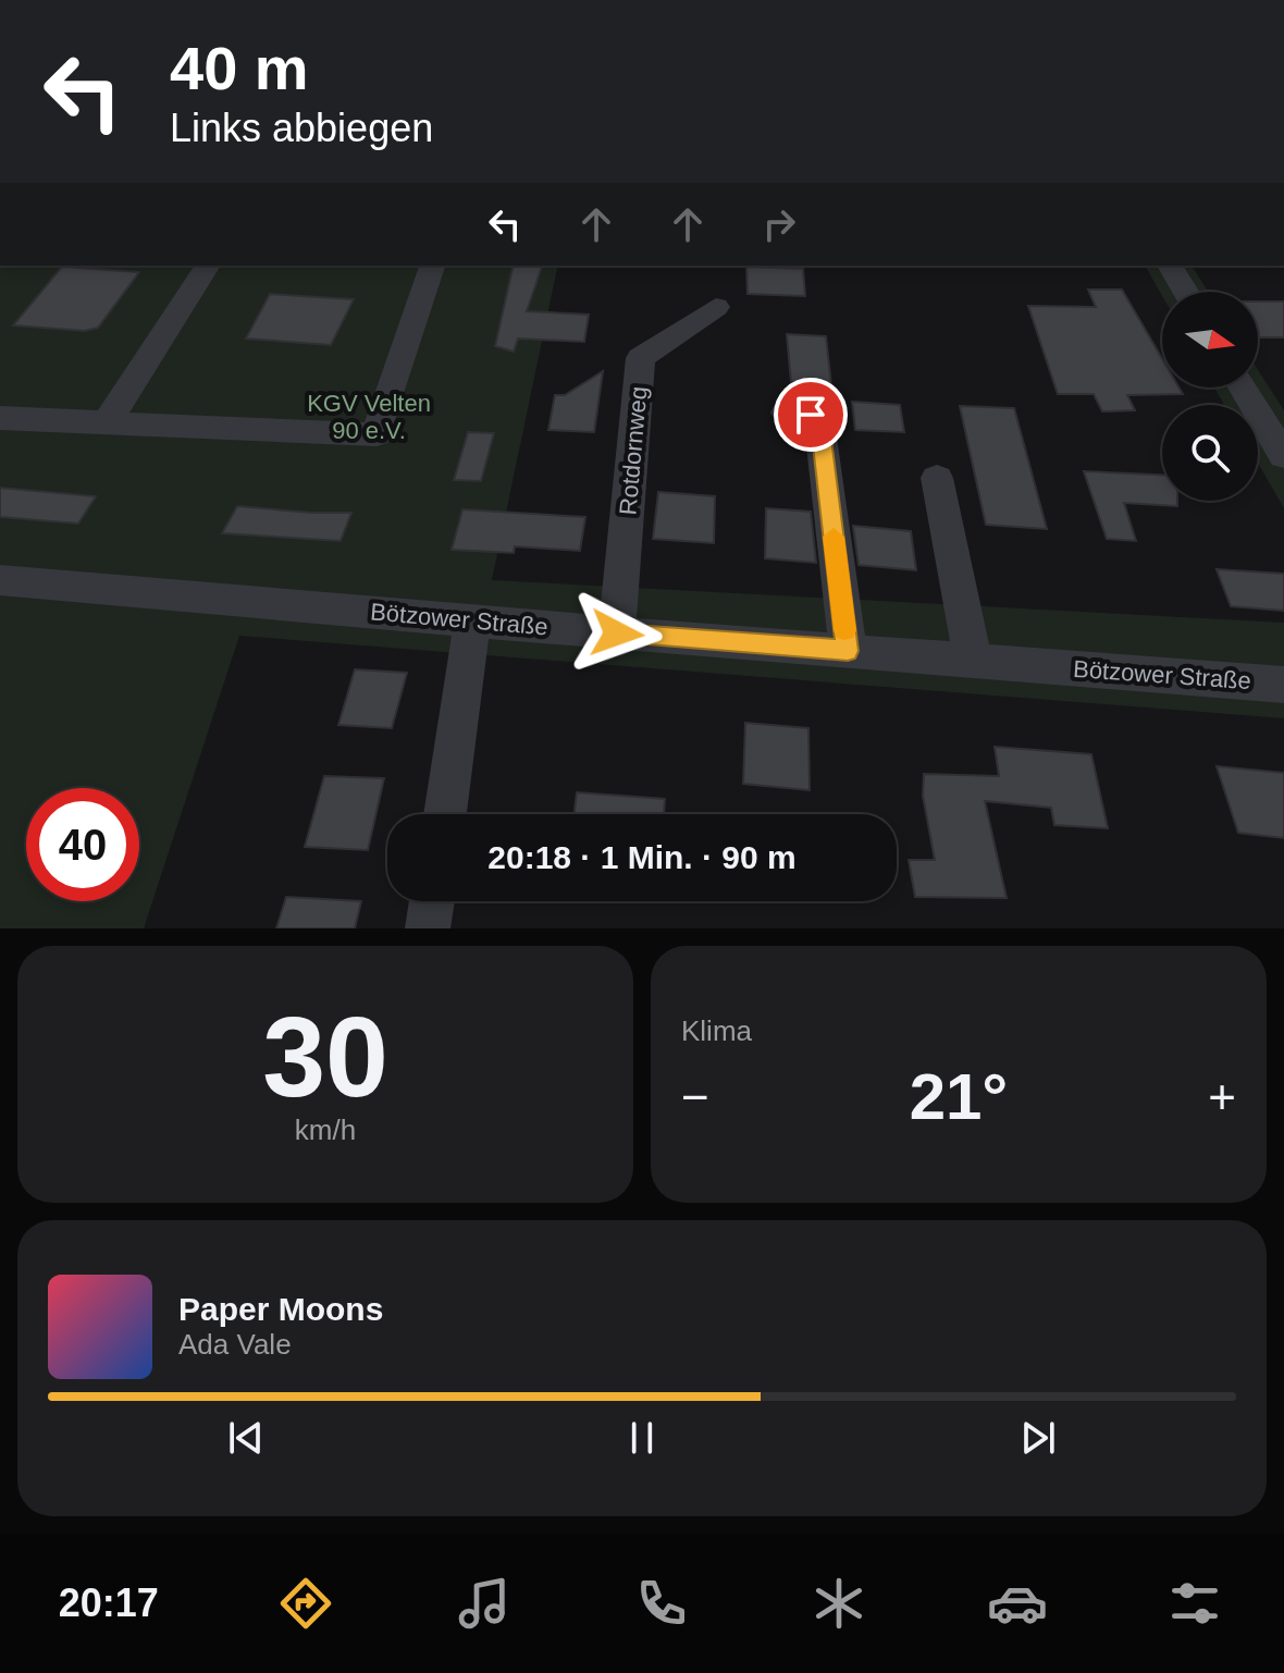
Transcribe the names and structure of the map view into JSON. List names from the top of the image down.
{
  "streets": {
    "street": ["Rotdornweg", "Bötzower Straße"]
  },
  "crossings": [
    ["Rotdornweg", "Bötzower Straße"]
  ],
  "parks": ["KGV Velten 90 e.V."],
  "north": "right",
  "page": {
    "turn": ["40 m", "Links abbiegen"],
    "limit": "40",
    "trip": "20:18 · 1 Min. · 90 m",
    "tile": [
      ["30", "km/h"],
      "Klima"
    ],
    "heat": ["−", "21°", "+"],
    "song": ["Paper Moons", "Ada Vale"],
    "tabs": "20:17"
  }
}
